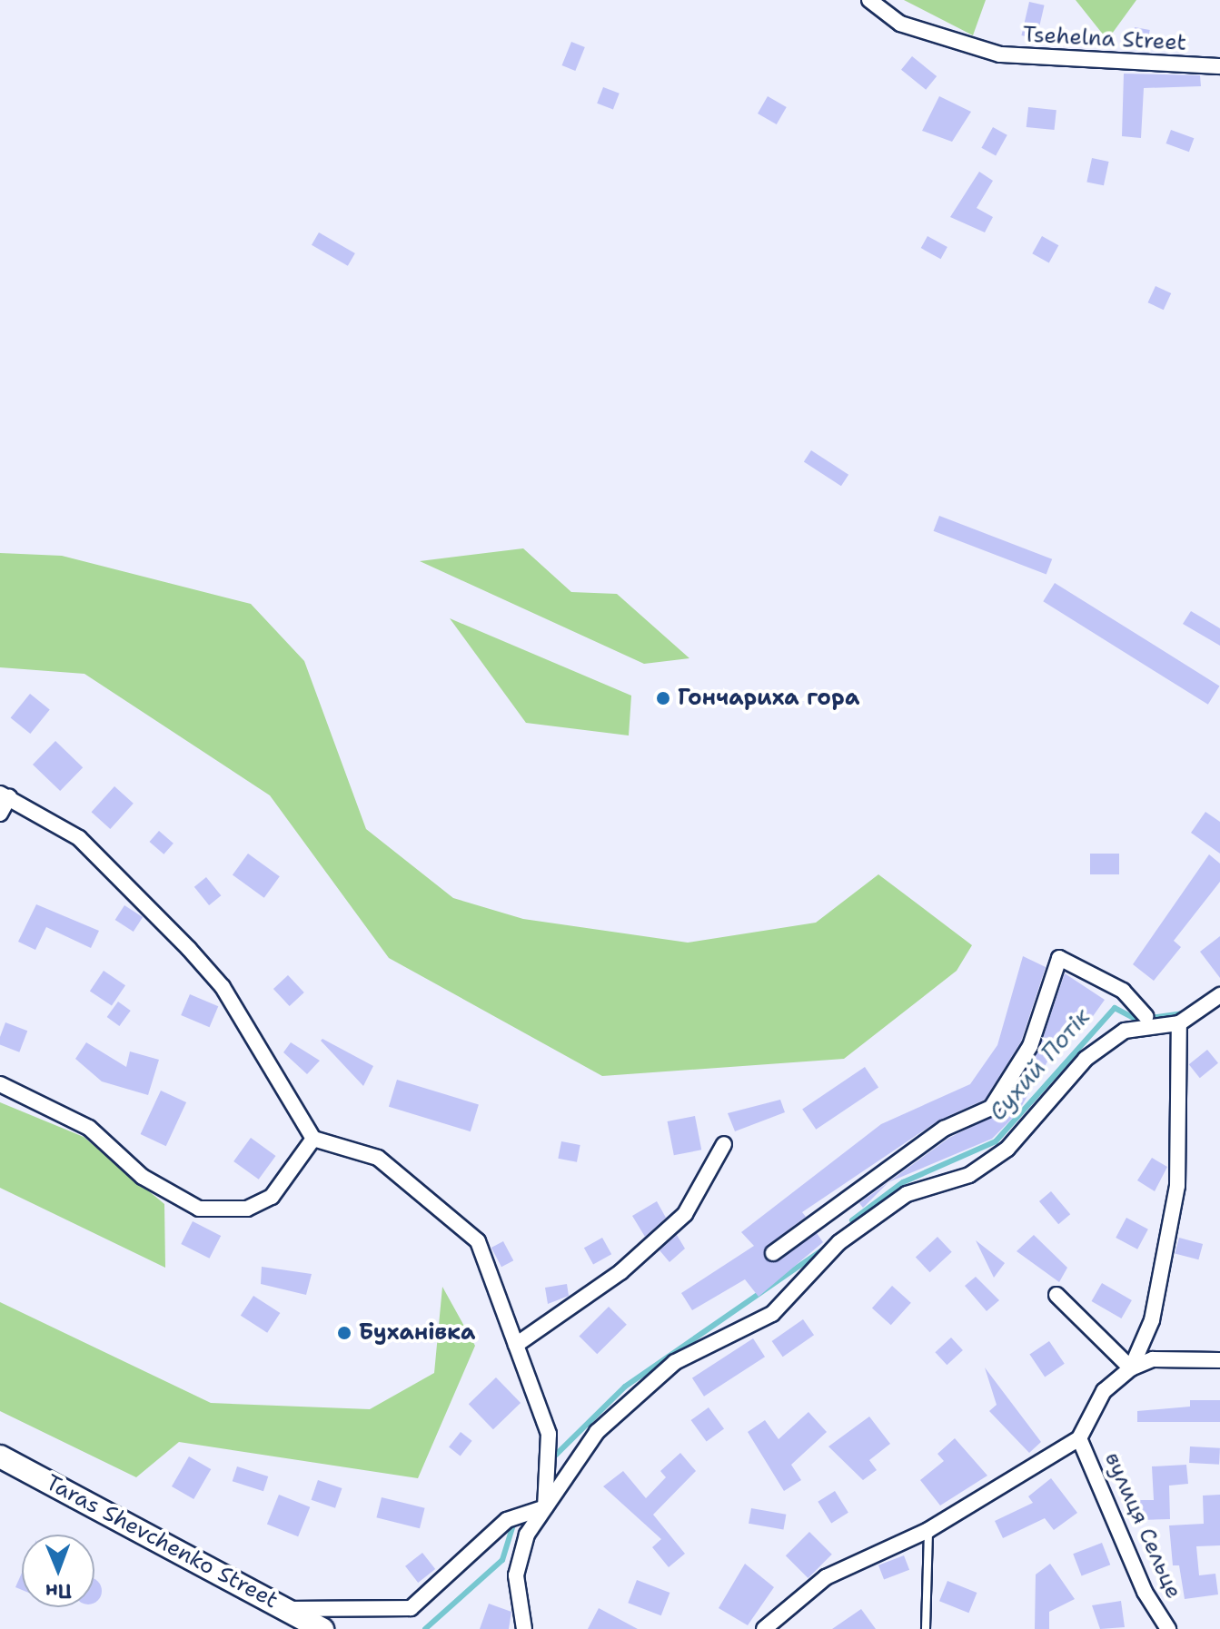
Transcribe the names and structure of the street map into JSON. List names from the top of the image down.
{
  "streets": {
    "street": ["Tsehelna Street", "вулиця Сельце", "Taras Shevchenko Street"]
  },
  "water": ["Сухий Потік"],
  "places": ["Гончариха гора", "Буханівка"],
  "north": "bottom"
}
